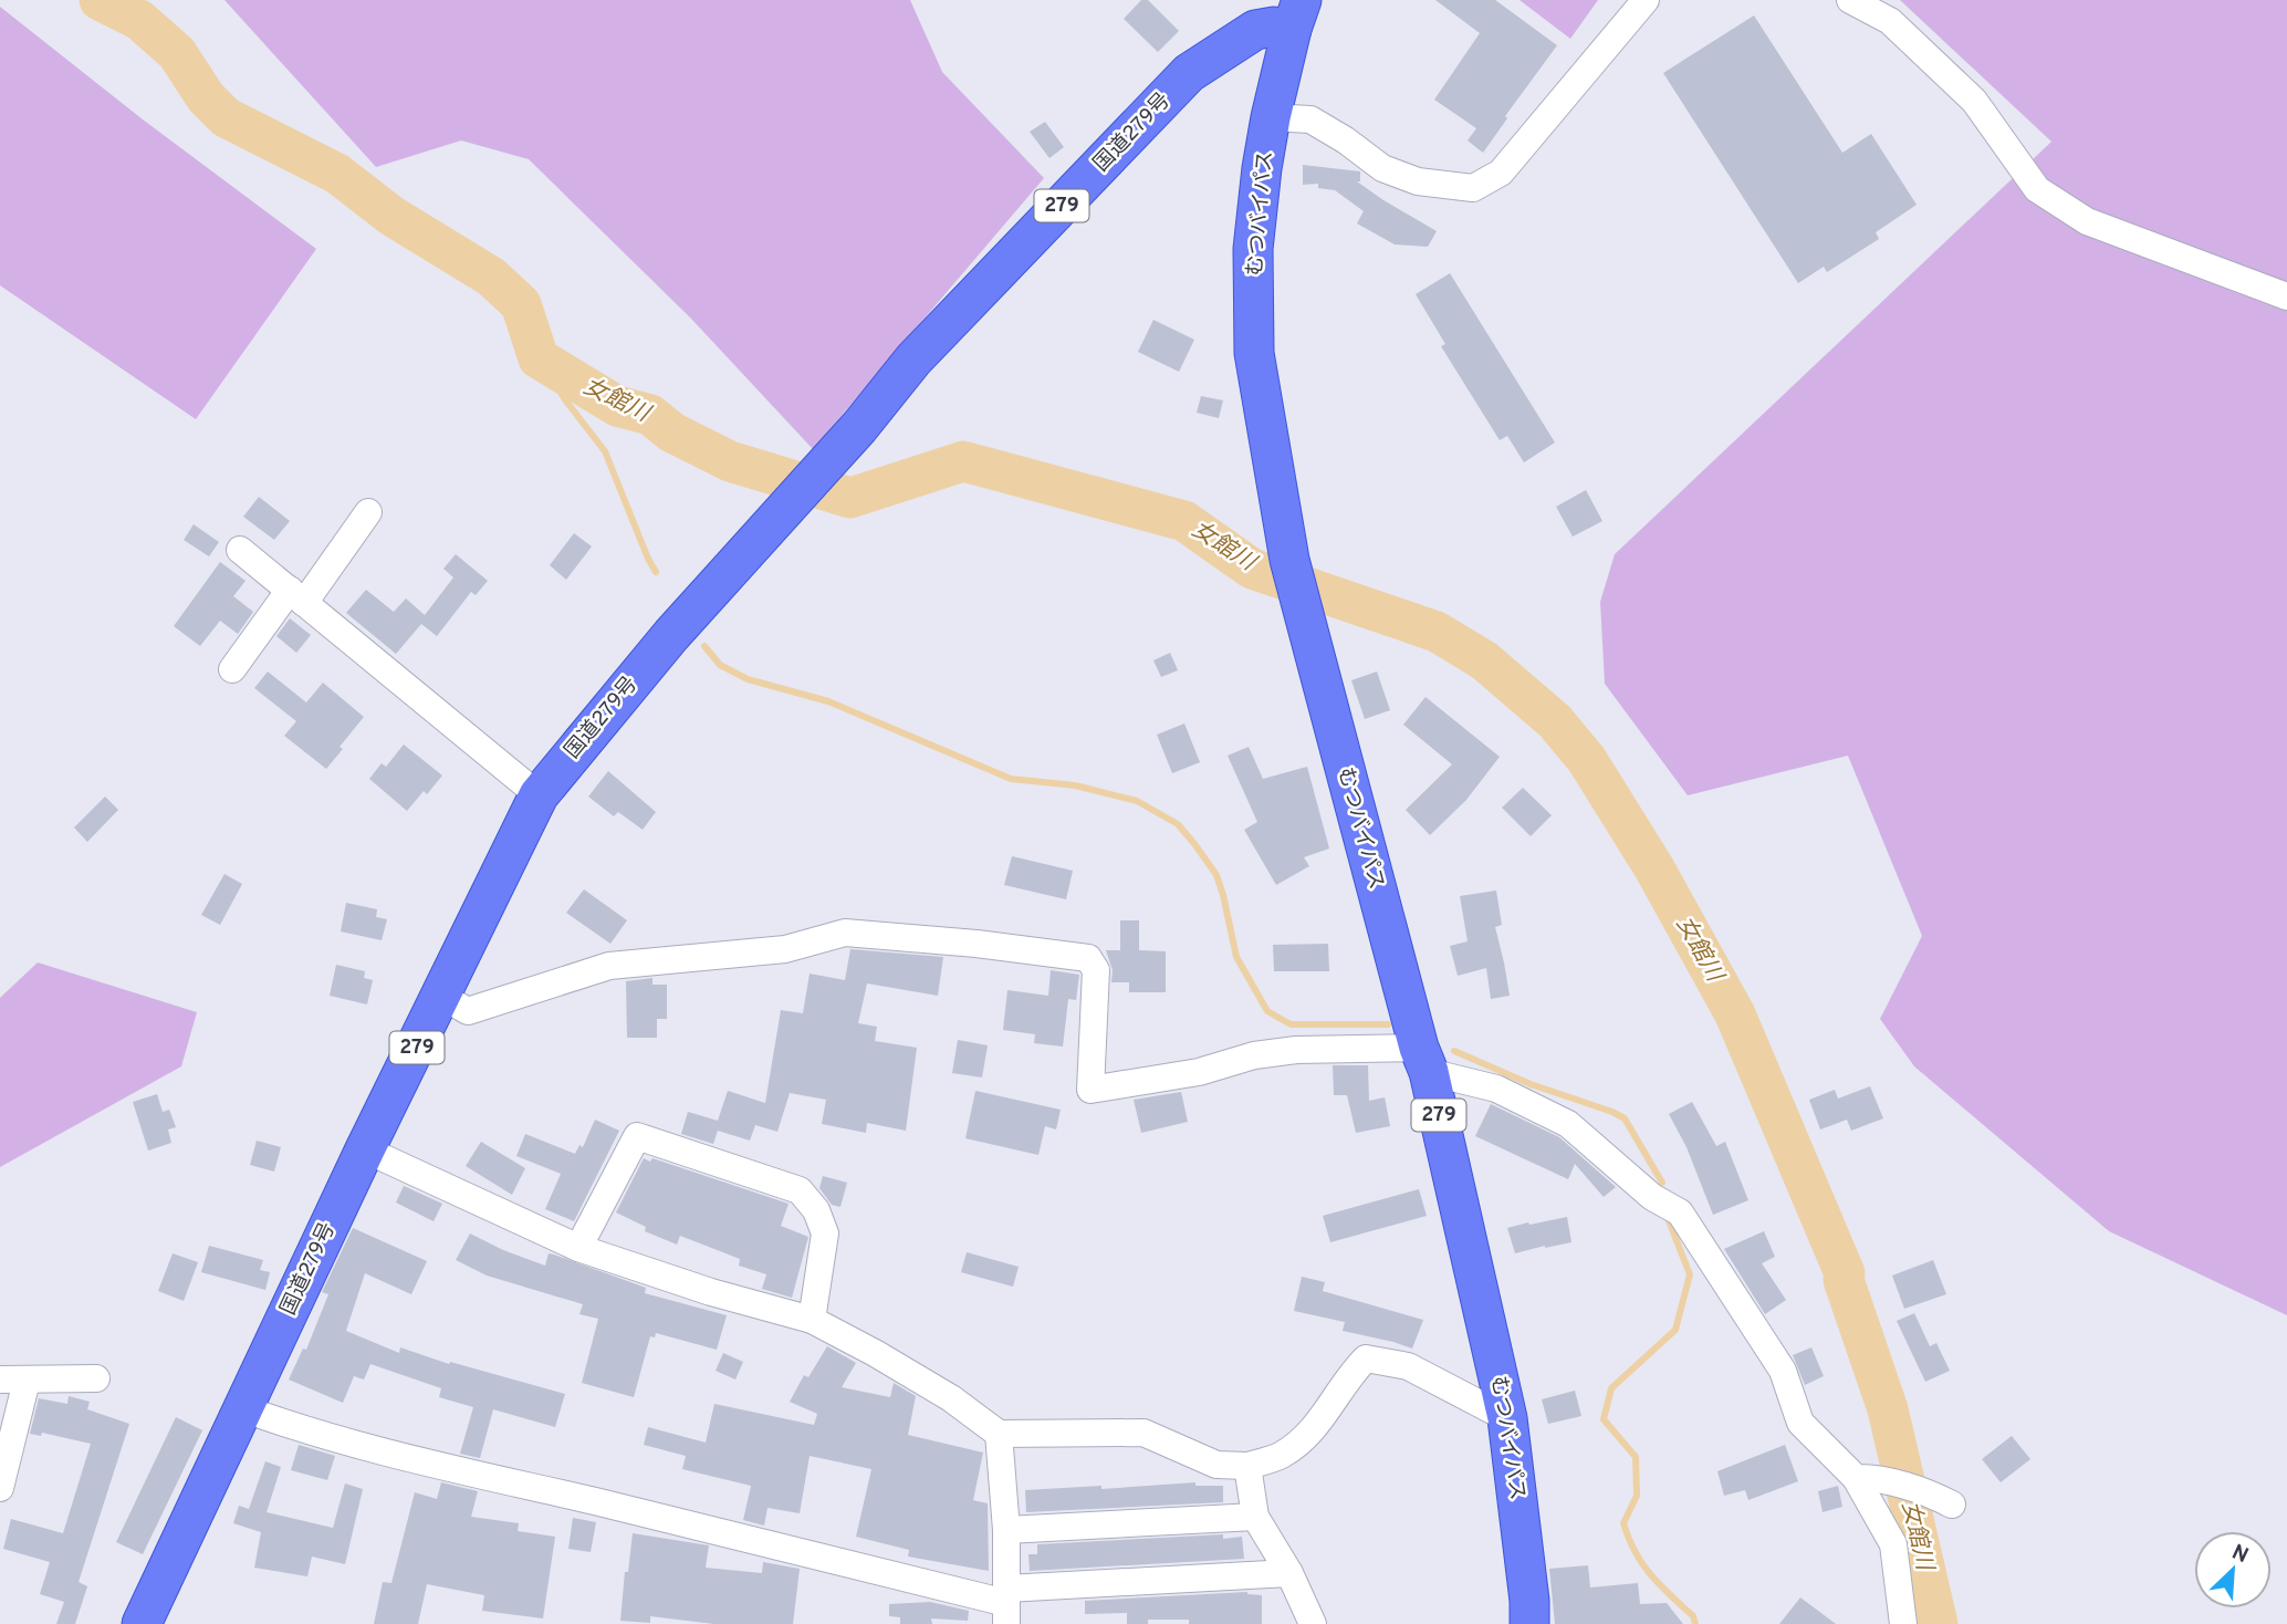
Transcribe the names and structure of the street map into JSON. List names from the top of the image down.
{
  "streets": {
    "highway": ["国道279号", "279", "むつバイパス"]
  },
  "crossings": [
    ["国道279号", "むつバイパス"]
  ],
  "water": ["女館川"],
  "north": "top right"
}
